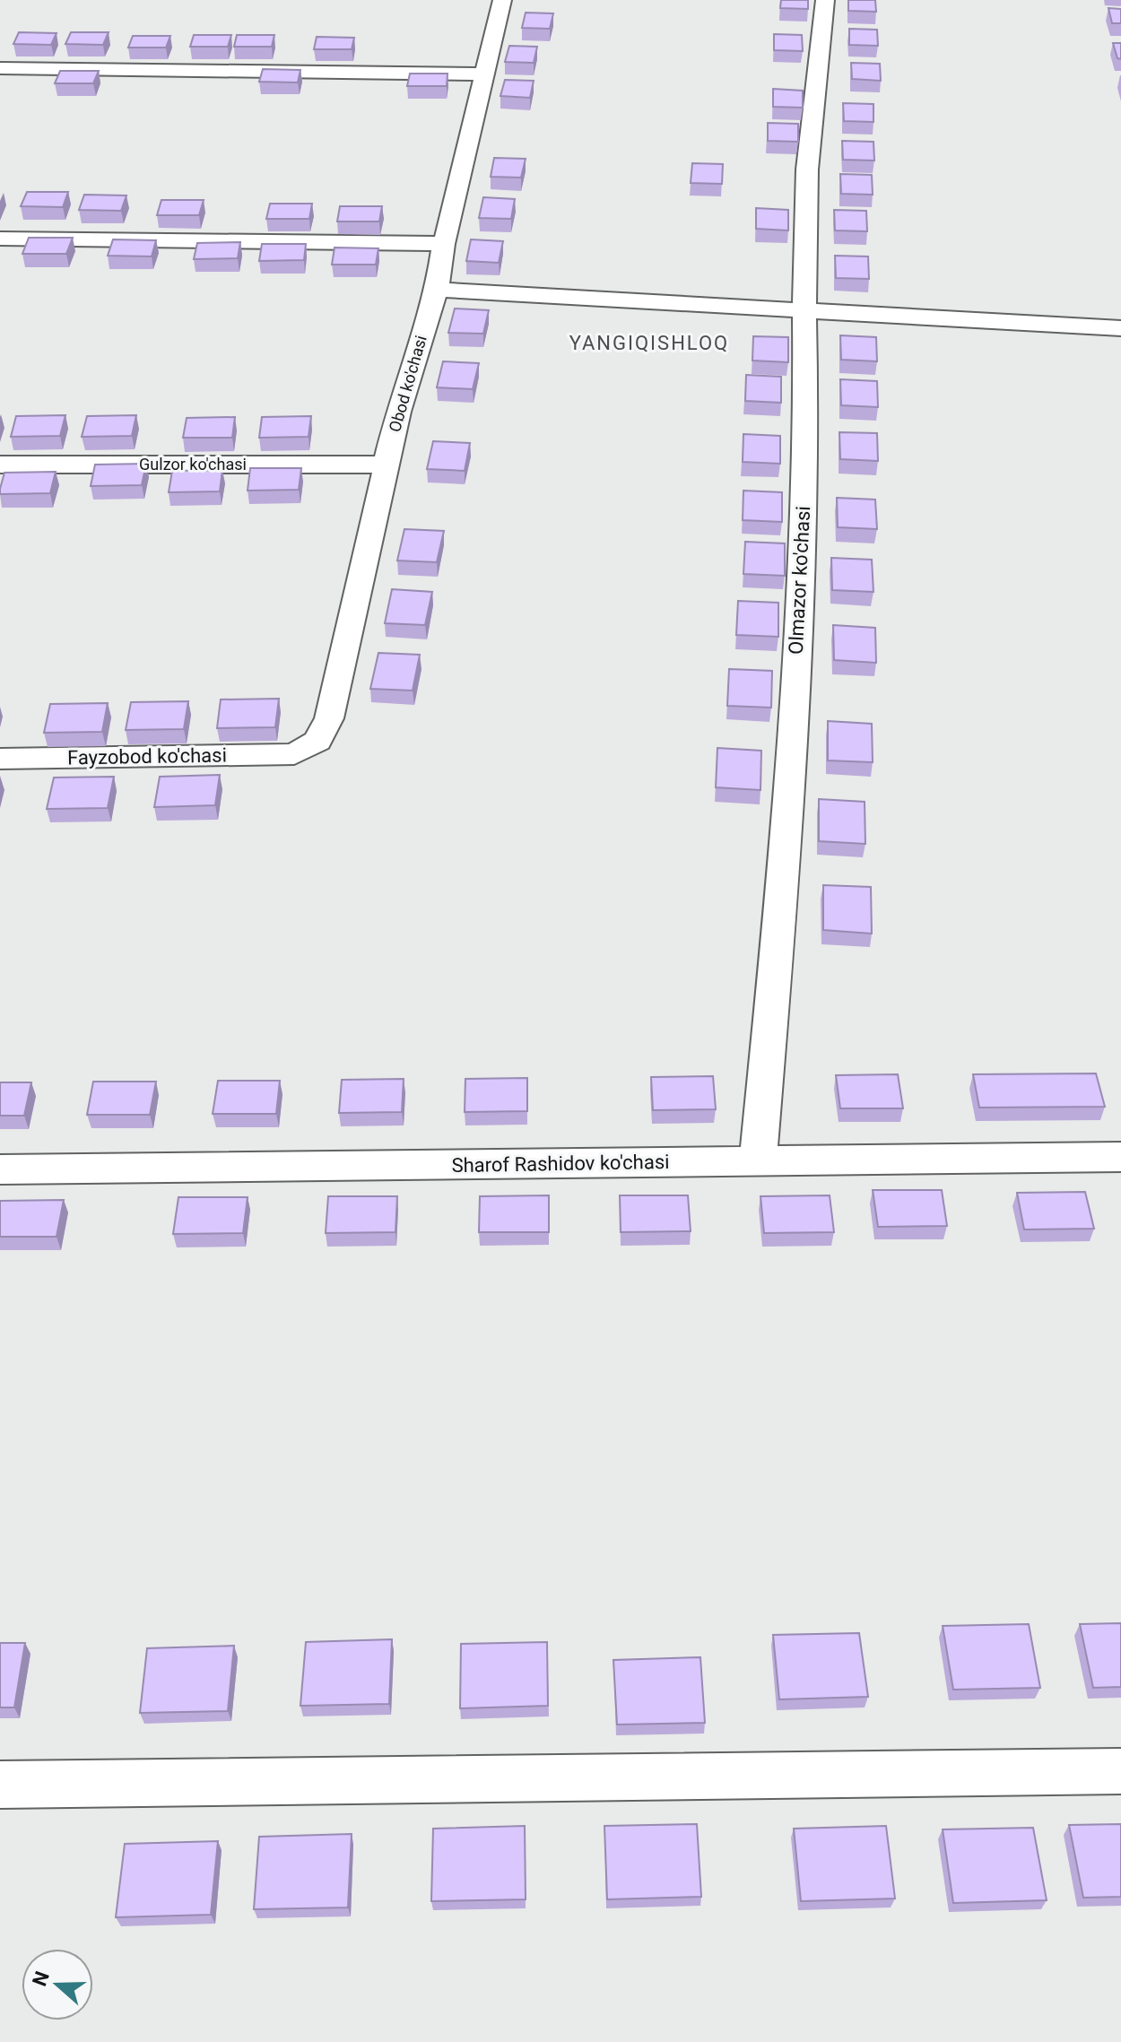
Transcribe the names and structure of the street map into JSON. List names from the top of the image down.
{
  "streets": {
    "street": [
      "Obod ko'chasi",
      "Gulzor ko'chasi",
      "Olmazor ko'chasi",
      "Fayzobod ko'chasi",
      "Sharof Rashidov ko'chasi"
    ]
  },
  "crossings": [
    ["Obod ko'chasi", "Gulzor ko'chasi"],
    ["Obod ko'chasi", "Fayzobod ko'chasi"],
    ["Olmazor ko'chasi", "Sharof Rashidov ko'chasi"]
  ],
  "districts": ["YANGIQISHLOQ"],
  "north": "left"
}
